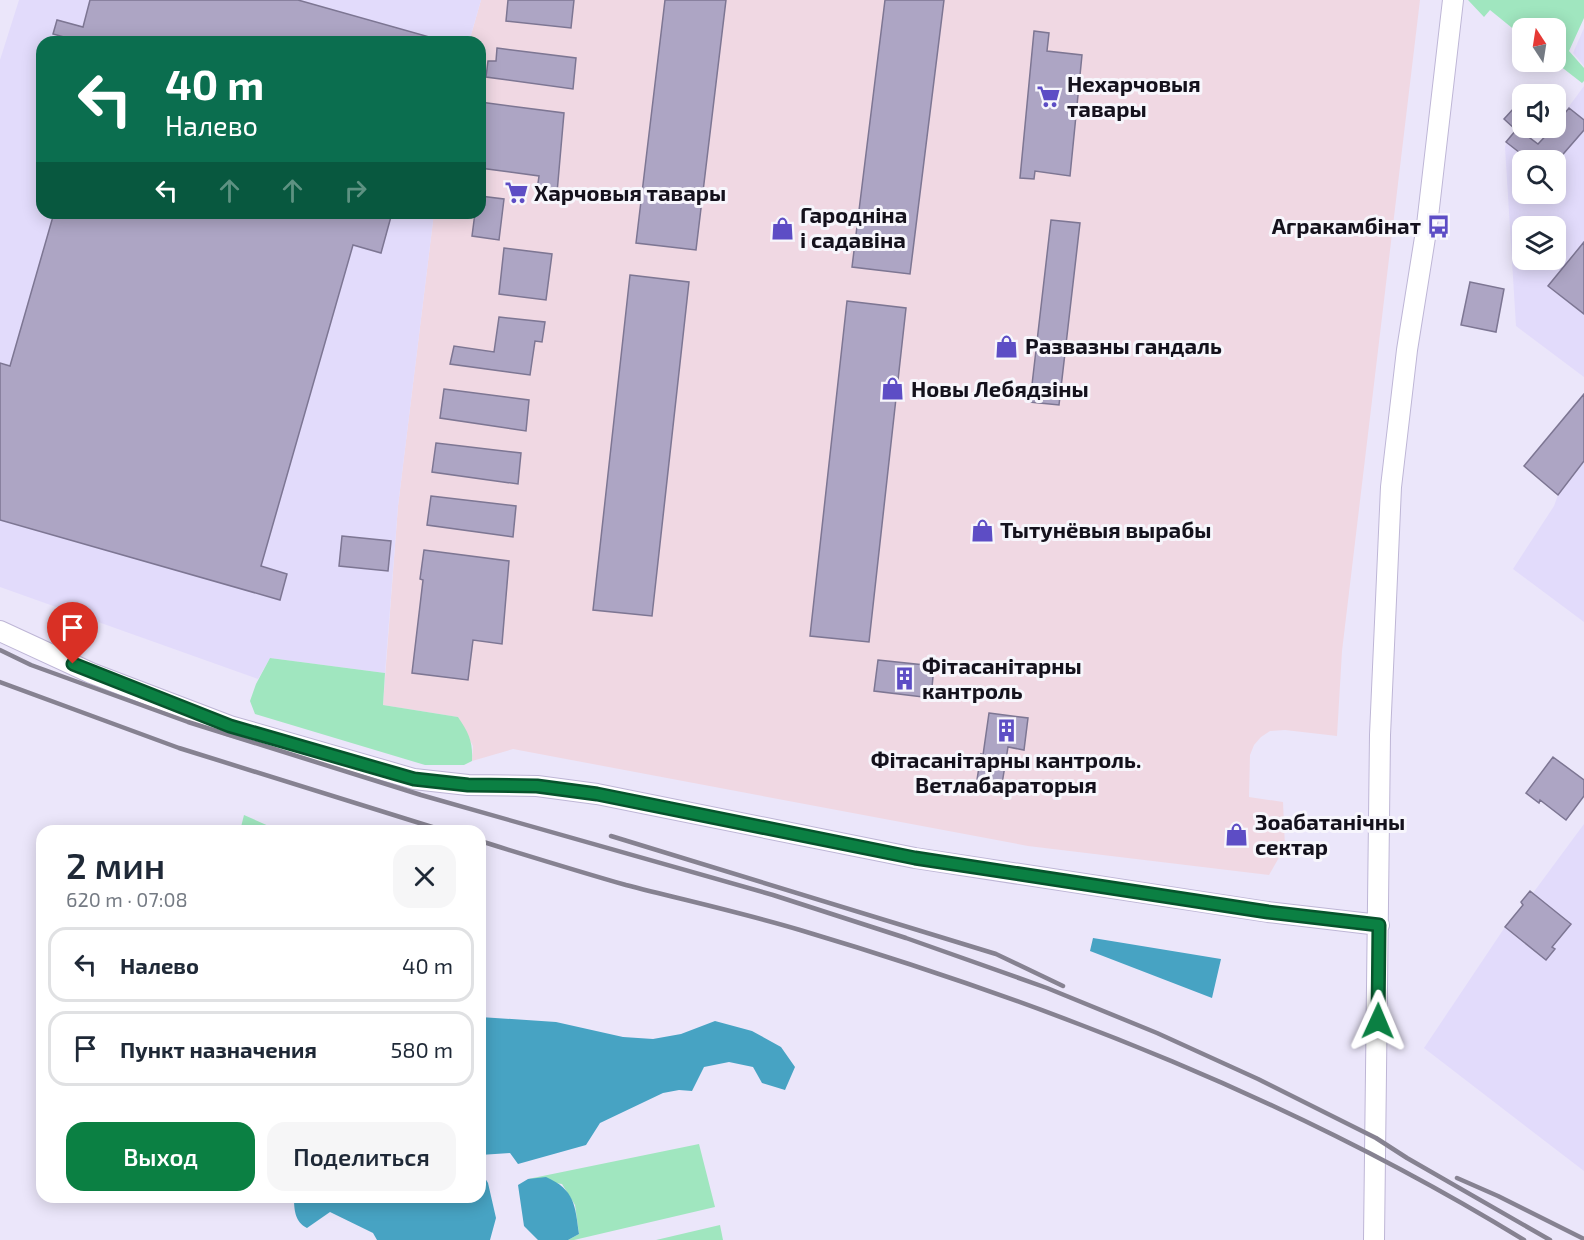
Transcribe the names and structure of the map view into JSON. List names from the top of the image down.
{
  "places": {
    "supermarket": ["Нехарчовыя тавары", "Харчовыя тавары"],
    "bus stop": ["Агракамбінат"],
    "shop": [
      "Гародніна і садавіна",
      "Развазны гандаль",
      "Новы Лебядзіны",
      "Тытунёвыя вырабы",
      "Зоабатанічны сектар"
    ],
    "building": ["Фітасанітарны кантроль", "Фітасанітарны кантроль. Ветлабараторыя"]
  },
  "north": "top",
  "page": {
    "turn": ["40 m", "Налево"],
    "heading": ["2 мин", "620 m · 07:08"],
    "list": [
      {
        "name": "Налево",
        "value": "40 m"
      },
      {
        "name": "Пункт назначения",
        "value": "580 m"
      }
    ],
    "buttons": ["Выход", "Поделиться"]
  }
}
